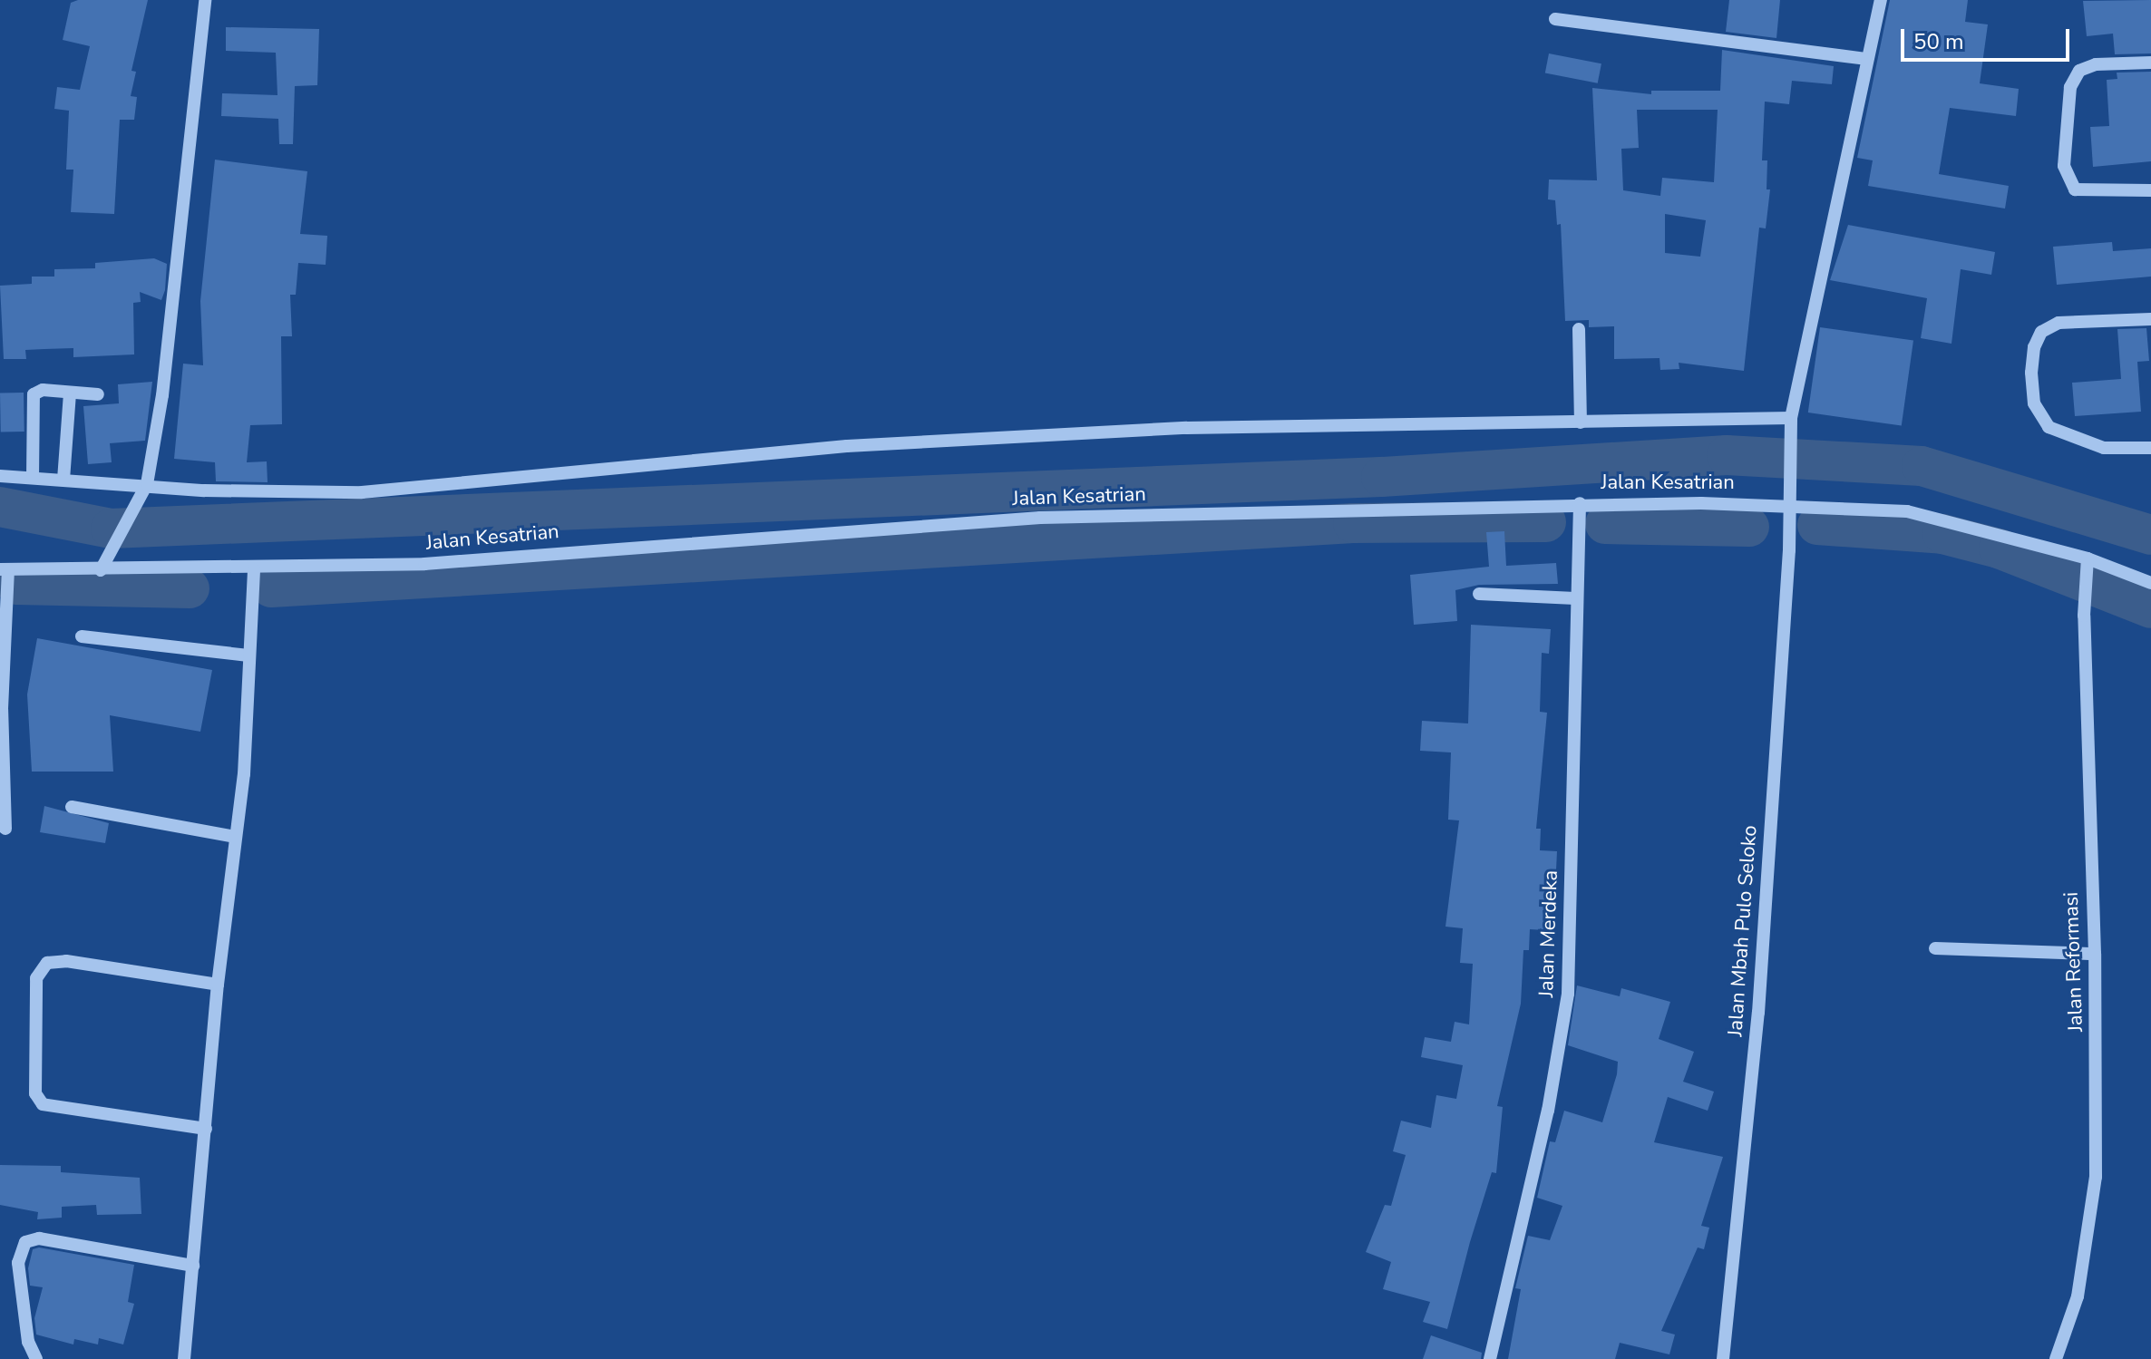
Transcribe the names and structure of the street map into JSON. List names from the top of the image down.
{
  "streets": {
    "street": [
      "Jalan Kesatrian",
      "Jalan Mbah Pulo Seloko",
      "Jalan Merdeka",
      "Jalan Reformasi"
    ]
  },
  "crossings": [
    ["Jalan Kesatrian", "Jalan Mbah Pulo Seloko"],
    ["Jalan Kesatrian", "Jalan Merdeka"],
    ["Jalan Kesatrian", "Jalan Reformasi"]
  ],
  "scale_bar": "50 m"
}
